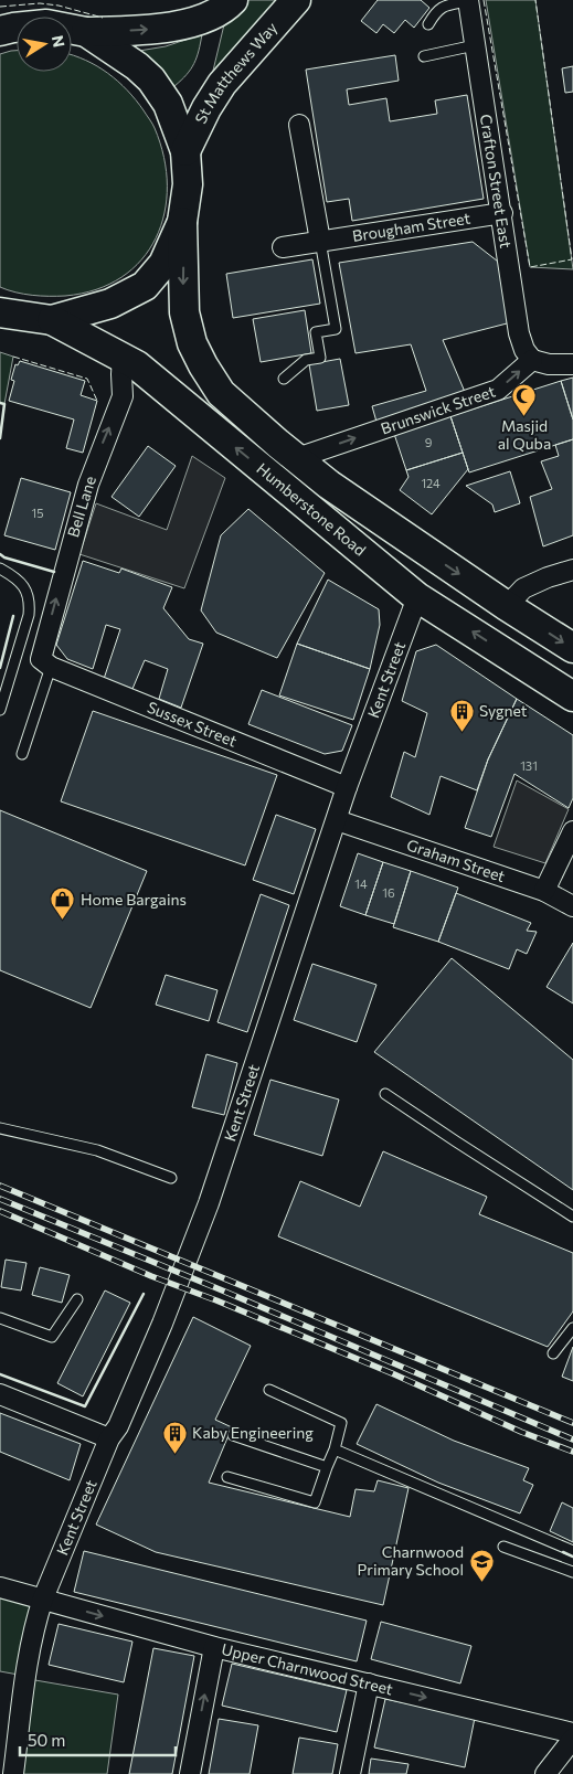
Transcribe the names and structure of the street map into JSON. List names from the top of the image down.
{
  "streets": {
    "main road": ["St Matthews Way", "Humberstone Road"],
    "street": [
      "Crafton Street East",
      "Brougham Street",
      "Brunswick Street",
      "Bell Lane",
      "Kent Street",
      "Sussex Street",
      "Graham Street",
      "Upper Charnwood Street"
    ]
  },
  "crossings": [
    ["Crafton Street East", "Brougham Street"],
    ["Crafton Street East", "Brunswick Street"],
    ["Brunswick Street", "Humberstone Road"],
    ["Bell Lane", "Humberstone Road"],
    ["Bell Lane", "Sussex Street"],
    ["Humberstone Road", "Kent Street"],
    ["Kent Street", "Sussex Street"],
    ["Kent Street", "Graham Street"],
    ["Kent Street", "Upper Charnwood Street"]
  ],
  "one_way": ["Brunswick Street", "Bell Lane", "Upper Charnwood Street"],
  "places": {
    "mosque": ["Masjid al Quba"],
    "building": ["Sygnet", "Kaby Engineering"],
    "shop": ["Home Bargains"],
    "school or university": ["Charnwood Primary School"]
  },
  "house_numbers": [
    "9",
    "124",
    "15",
    "131",
    "14",
    "16"
  ],
  "scale_bar": "50 m",
  "north": "right"
}
